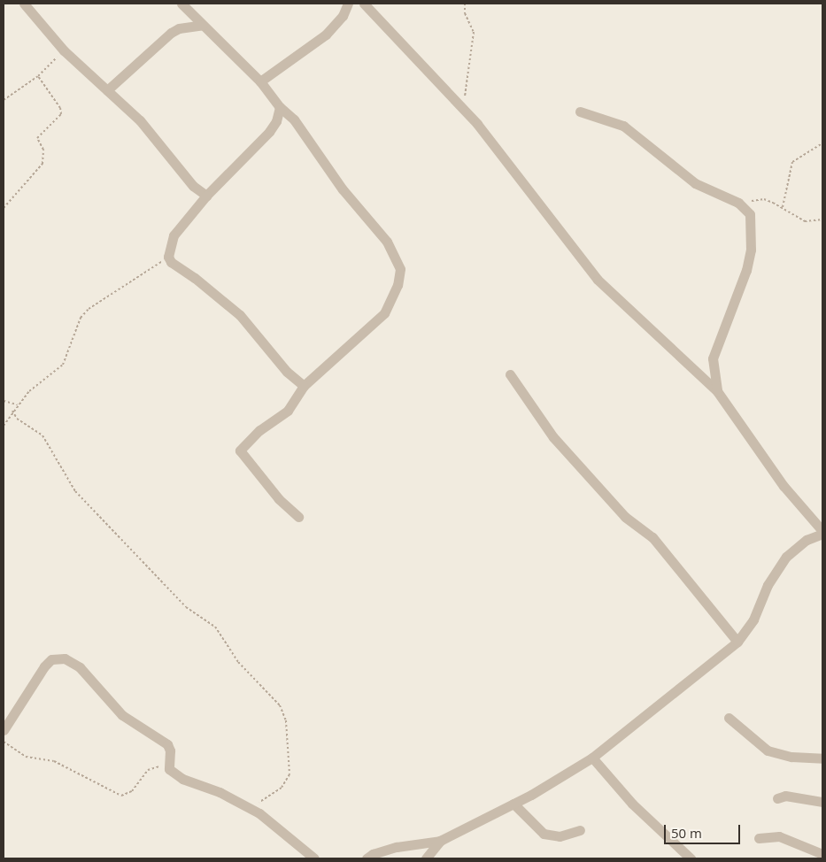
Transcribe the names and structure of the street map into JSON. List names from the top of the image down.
{
  "scale_bar": "50 m"
}
